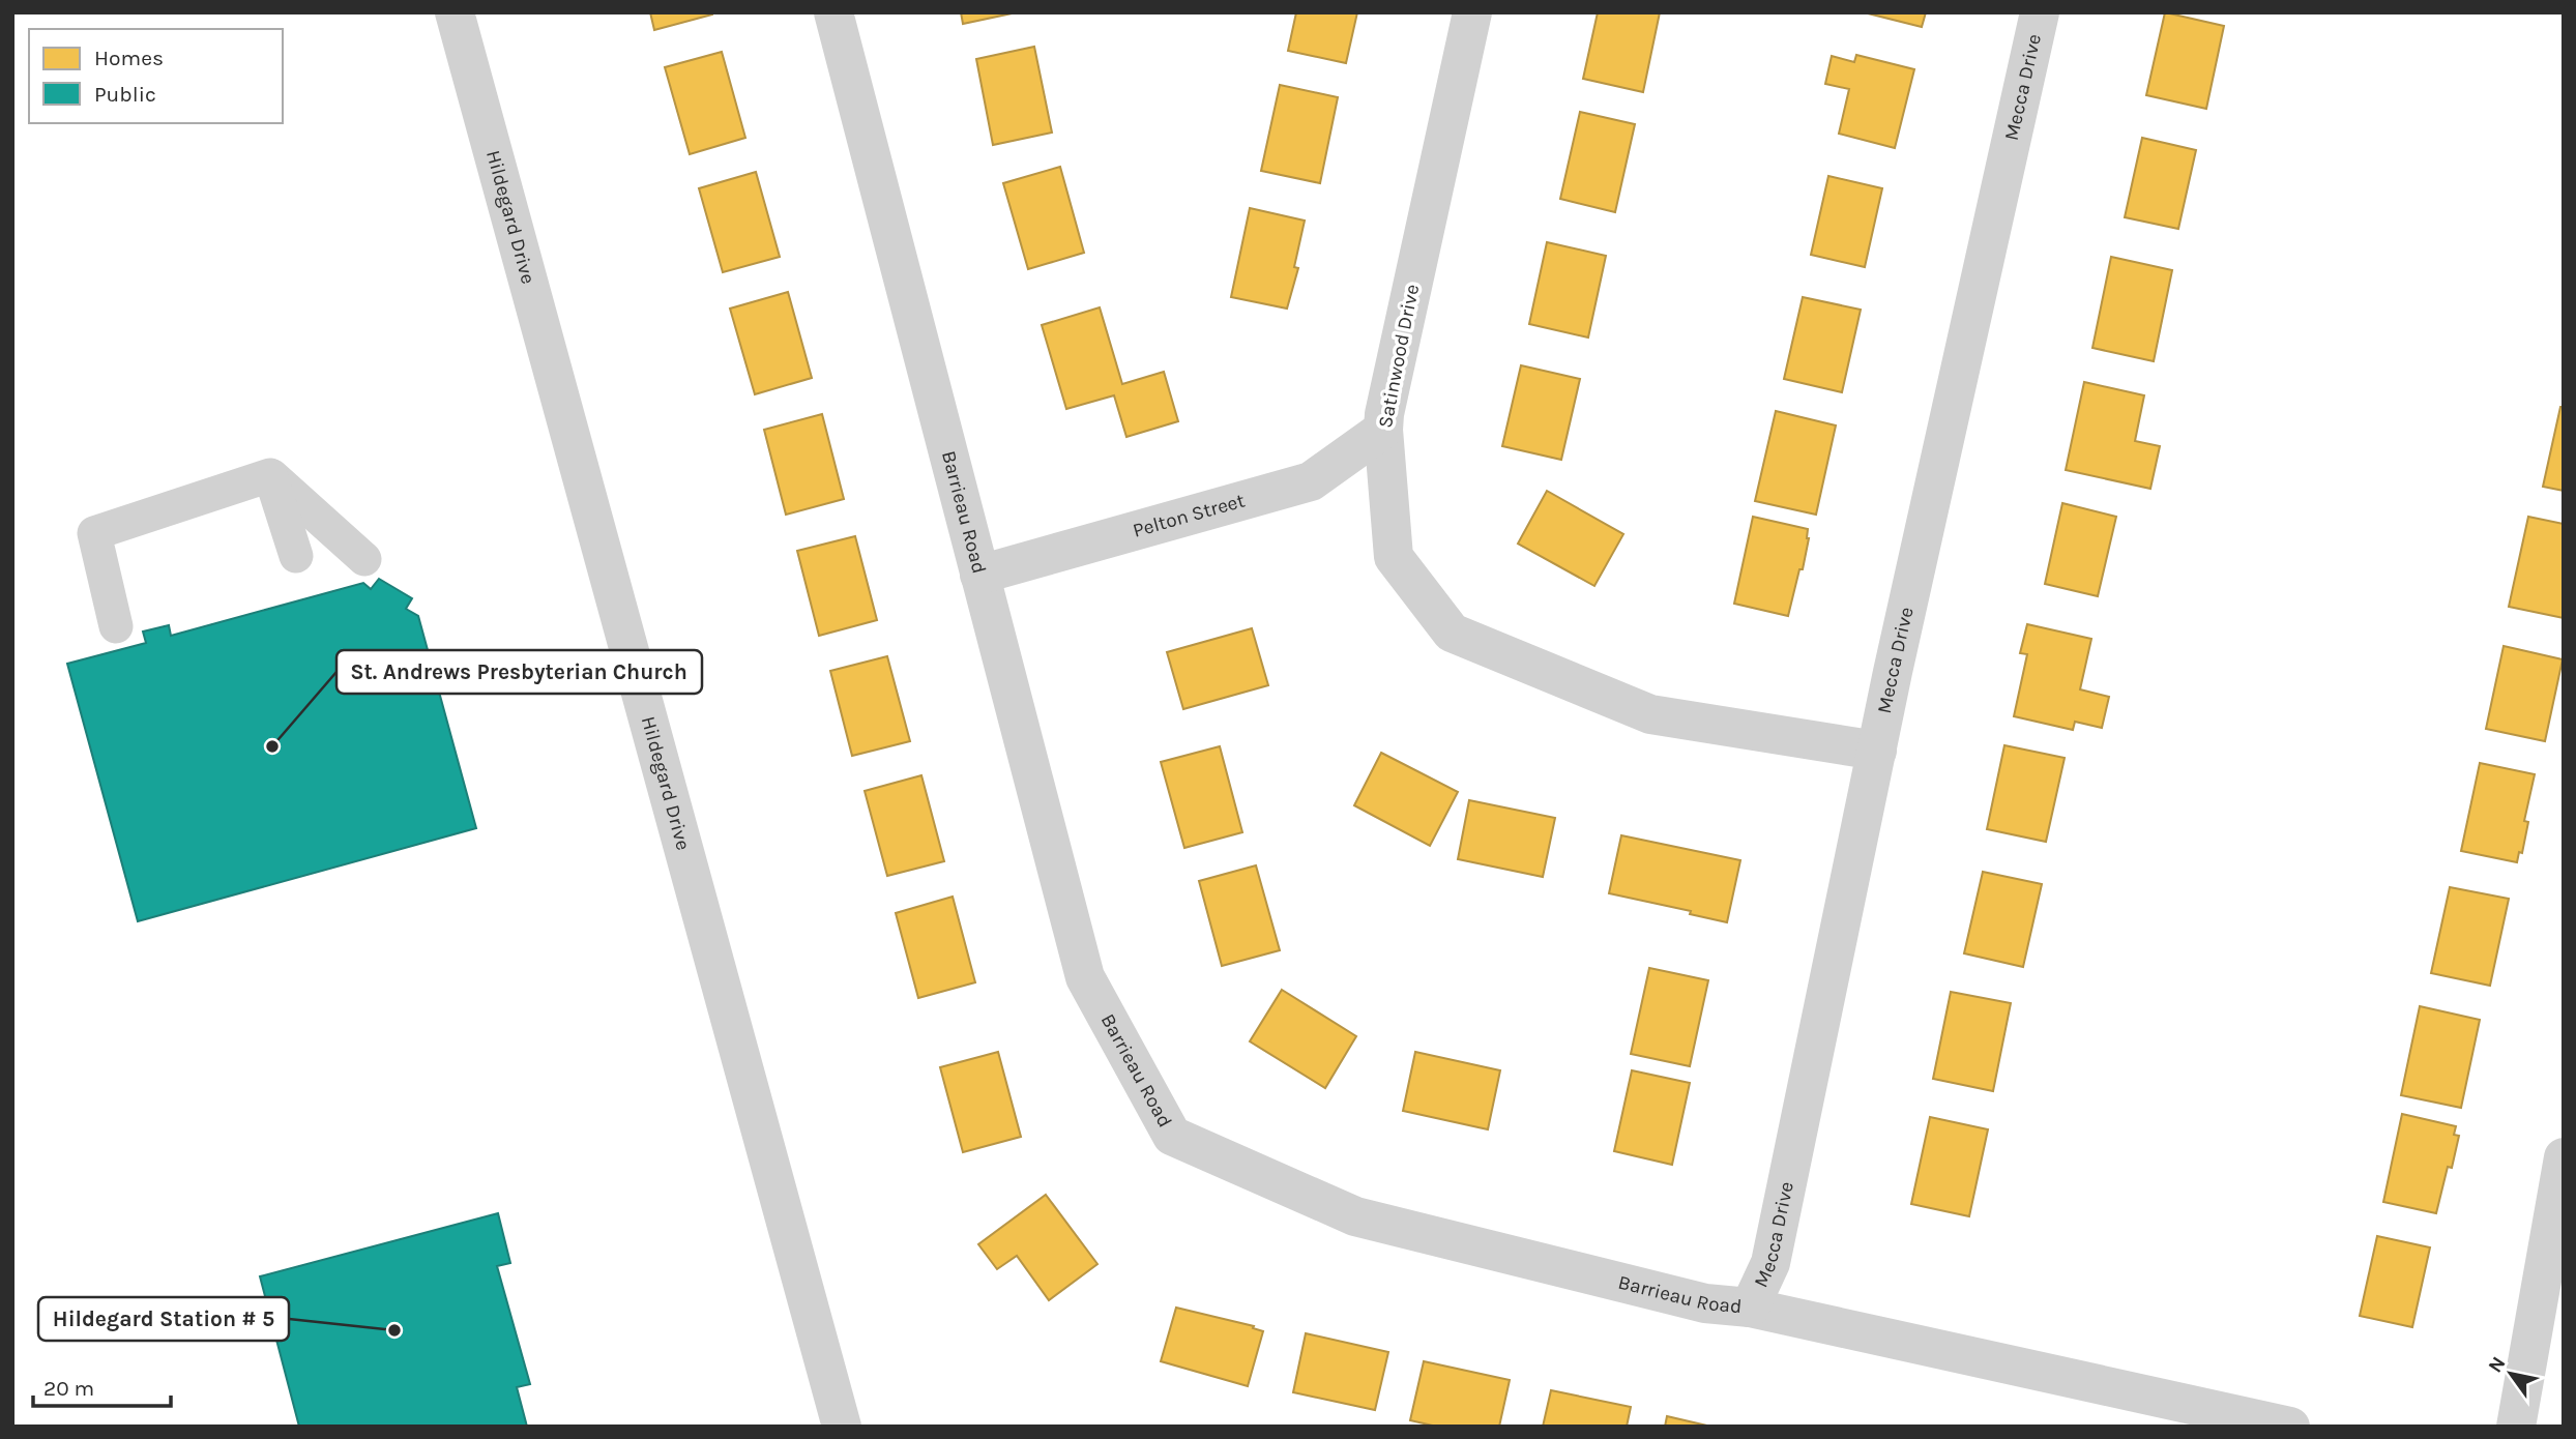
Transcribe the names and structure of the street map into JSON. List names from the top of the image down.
{
  "streets": {
    "street": [
      "Mecca Drive",
      "Hildegard Drive",
      "Satinwood Drive",
      "Barrieau Road",
      "Pelton Street"
    ]
  },
  "crossings": [
    ["Mecca Drive", "Satinwood Drive"],
    ["Mecca Drive", "Barrieau Road"],
    ["Satinwood Drive", "Pelton Street"],
    ["Barrieau Road", "Pelton Street"]
  ],
  "places": ["St. Andrews Presbyterian Church", "Hildegard Station # 5"],
  "legend": ["Homes", "Public"],
  "scale_bar": "20 m",
  "north": "top left"
}
